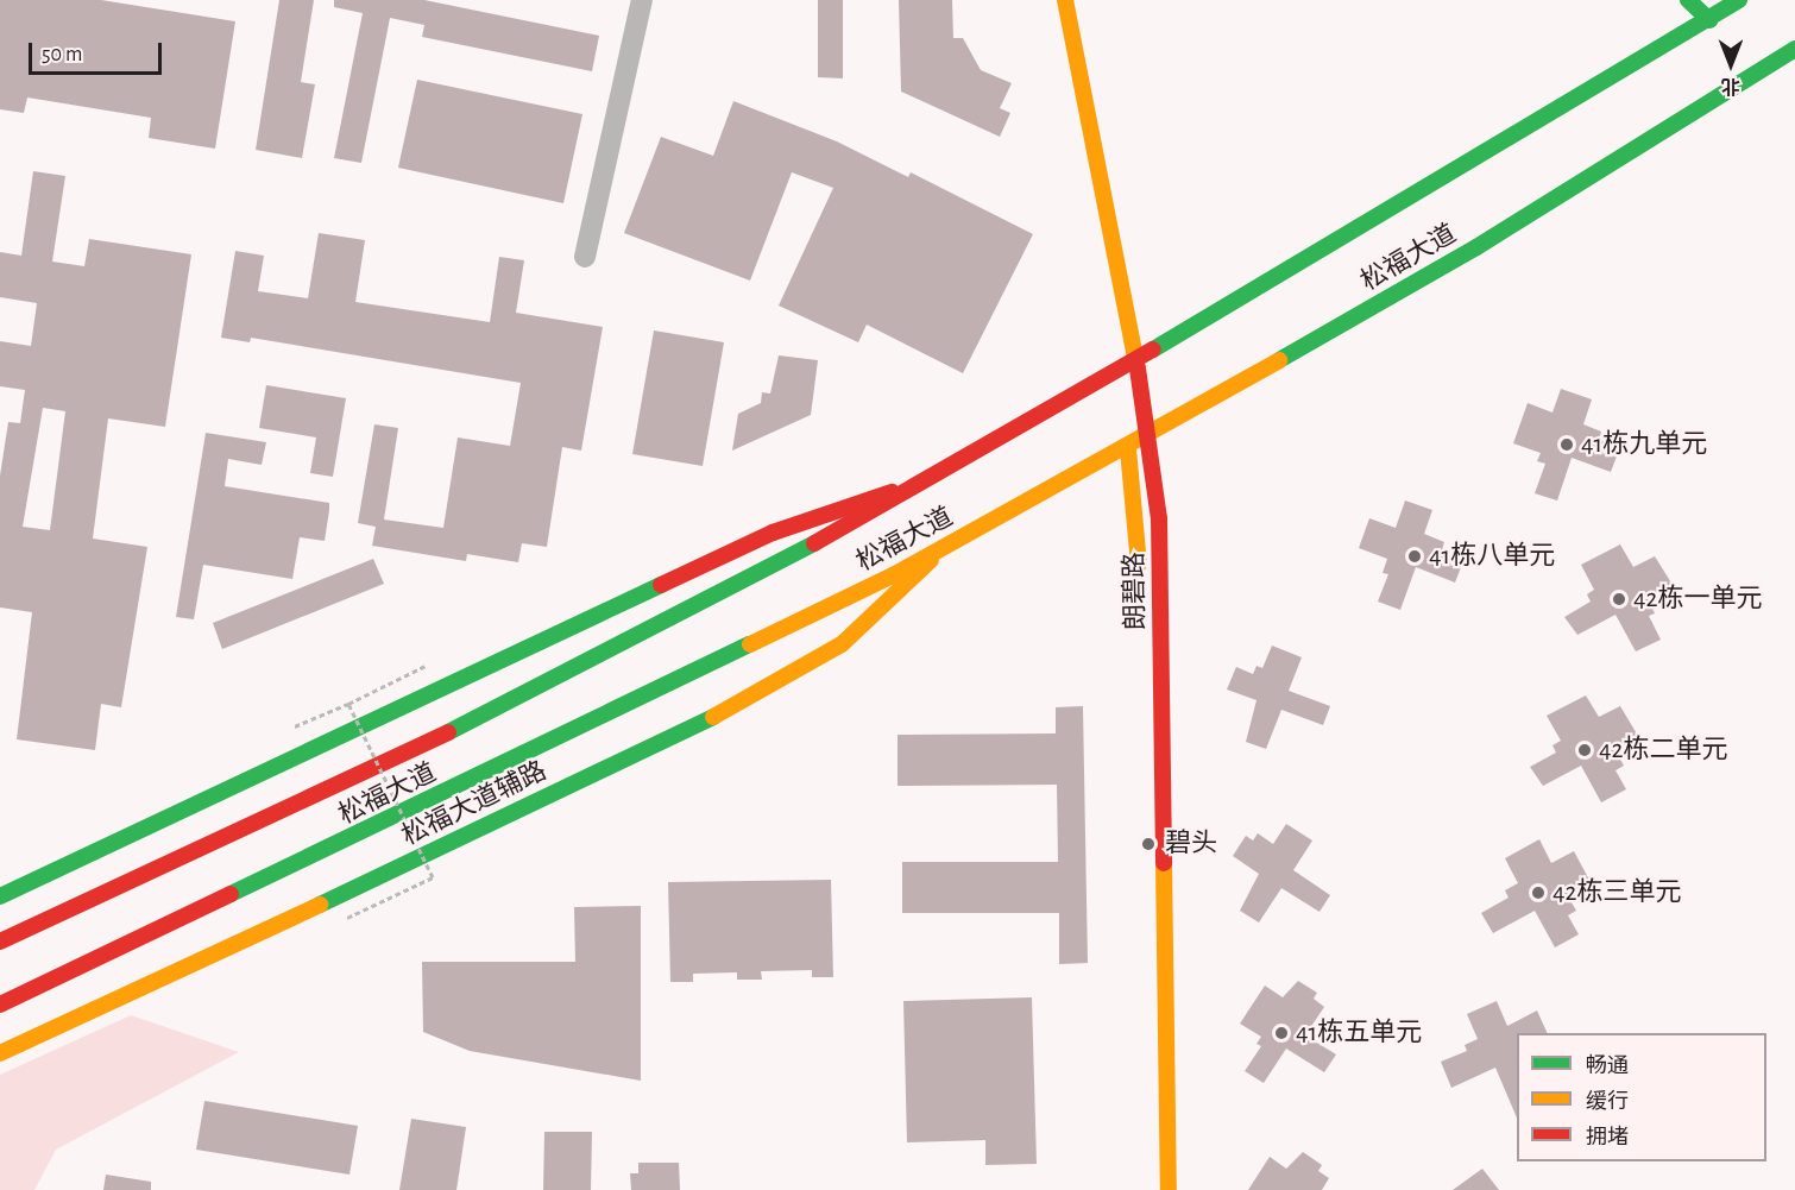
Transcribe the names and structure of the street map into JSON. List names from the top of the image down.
{
  "streets": {
    "main road": ["松福大道", "朗碧路", "松福大道辅路"]
  },
  "crossings": [
    ["松福大道", "朗碧路"],
    ["松福大道", "松福大道辅路"]
  ],
  "places": [
    "41栋九单元",
    "41栋八单元",
    "42栋一单元",
    "42栋二单元",
    "碧头",
    "42栋三单元",
    "41栋五单元"
  ],
  "legend": ["畅通", "缓行", "拥堵"],
  "scale_bar": "50 m",
  "north": "bottom"
}
